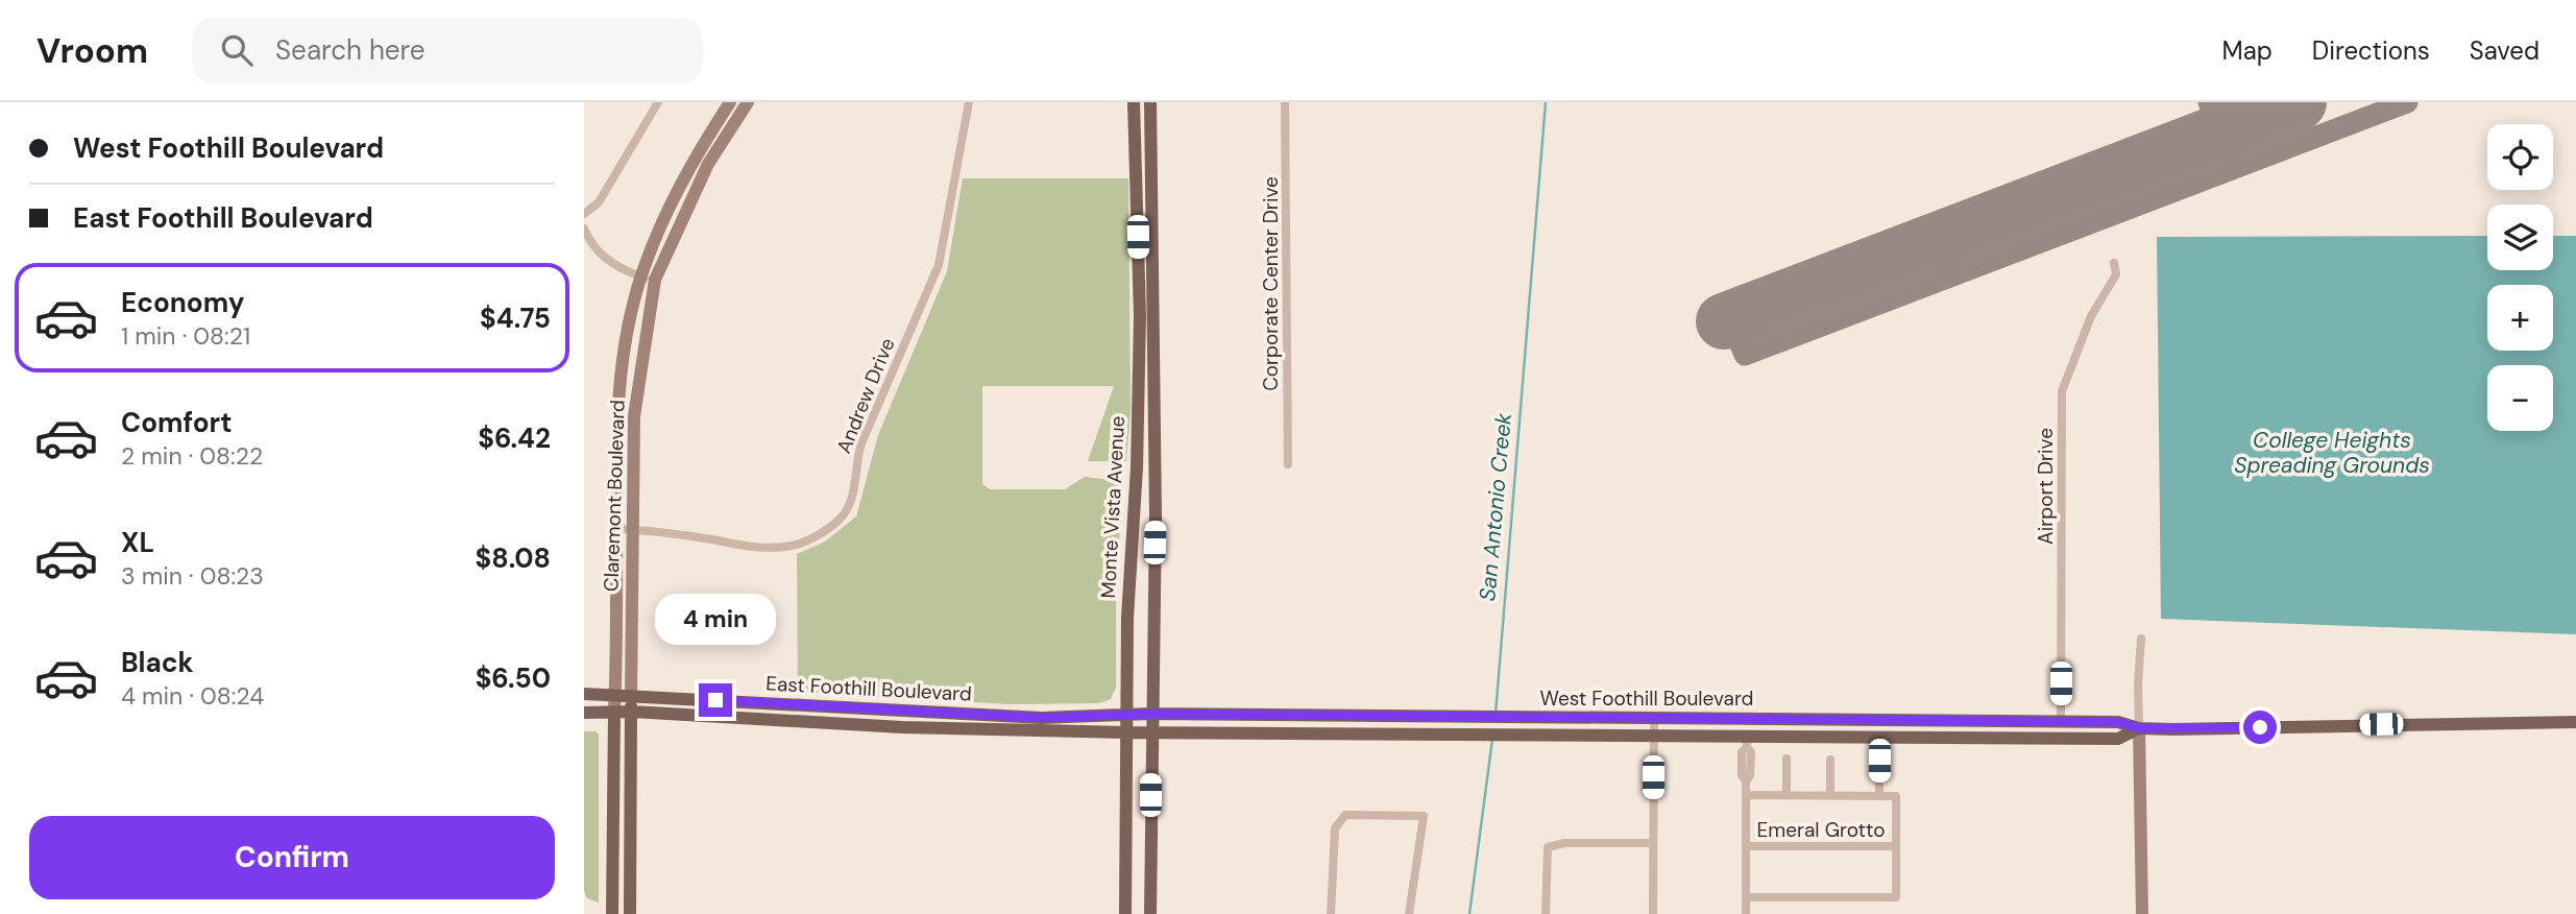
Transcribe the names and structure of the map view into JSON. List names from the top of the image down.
{
  "streets": {
    "main road": [
      "Claremont Boulevard",
      "Monte Vista Avenue",
      "East Foothill Boulevard",
      "West Foothill Boulevard"
    ],
    "street": [
      "Corporate Center Drive",
      "Andrew Drive",
      "Airport Drive",
      "Emeral Grotto"
    ]
  },
  "crossings": [
    ["Andrew Drive", "Claremont Boulevard"],
    ["Airport Drive", "West Foothill Boulevard"],
    ["Claremont Boulevard", "East Foothill Boulevard"],
    ["Monte Vista Avenue", "East Foothill Boulevard"],
    ["Monte Vista Avenue", "West Foothill Boulevard"],
    ["East Foothill Boulevard", "West Foothill Boulevard"]
  ],
  "water": ["College Heights Spreading Grounds", "San Antonio Creek"],
  "page": {
    "header": "Vroom",
    "search": "Search here",
    "nav": ["Map", "Directions", "Saved"],
    "banner": ["West Foothill Boulevard", "East Foothill Boulevard"],
    "map_buttons": ["+", "−"],
    "list": [
      {
        "name": "Economy",
        "note": "1 min · 08:21",
        "value": "$4.75"
      },
      {
        "name": "Comfort",
        "note": "2 min · 08:22",
        "value": "$6.42"
      },
      {
        "name": "XL",
        "note": "3 min · 08:23",
        "value": "$8.08"
      },
      {
        "name": "Black",
        "note": "4 min · 08:24",
        "value": "$6.50"
      }
    ],
    "bubble": "4 min",
    "buttons": "Confirm"
  }
}
